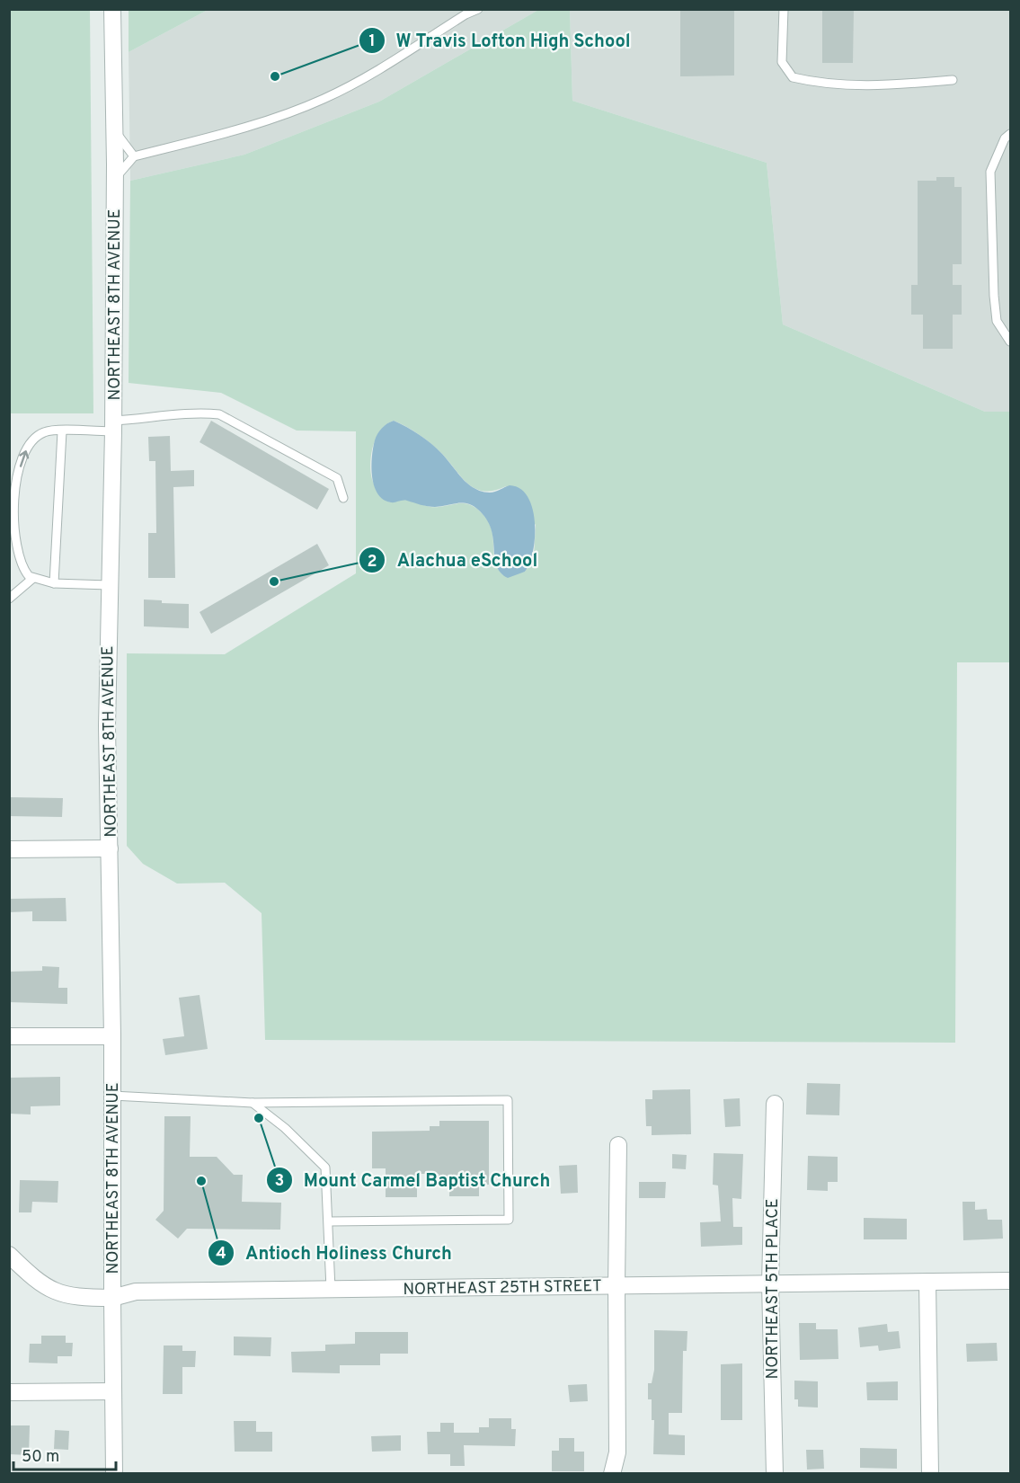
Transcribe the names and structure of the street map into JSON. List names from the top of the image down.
{
  "streets": {
    "street": ["NORTHEAST 8TH AVENUE", "NORTHEAST 25TH STREET", "NORTHEAST 5TH PLACE"]
  },
  "crossings": [
    ["NORTHEAST 8TH AVENUE", "NORTHEAST 25TH STREET"],
    ["NORTHEAST 25TH STREET", "NORTHEAST 5TH PLACE"]
  ],
  "places": [
    "W Travis Lofton High School",
    "Alachua eSchool",
    "Mount Carmel Baptist Church",
    "Antioch Holiness Church"
  ],
  "scale_bar": "50 m"
}
